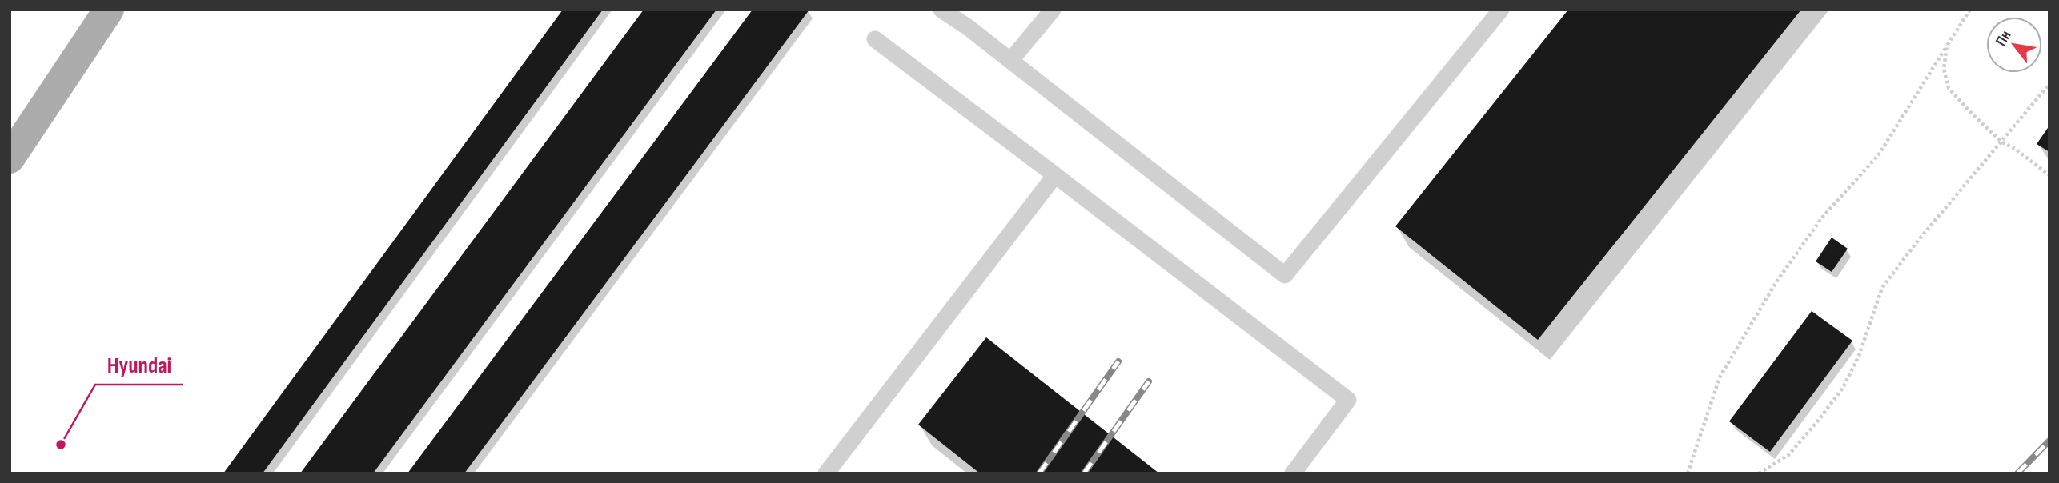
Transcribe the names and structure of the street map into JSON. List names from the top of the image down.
{
  "places": ["Hyundai"],
  "north": "top left"
}
